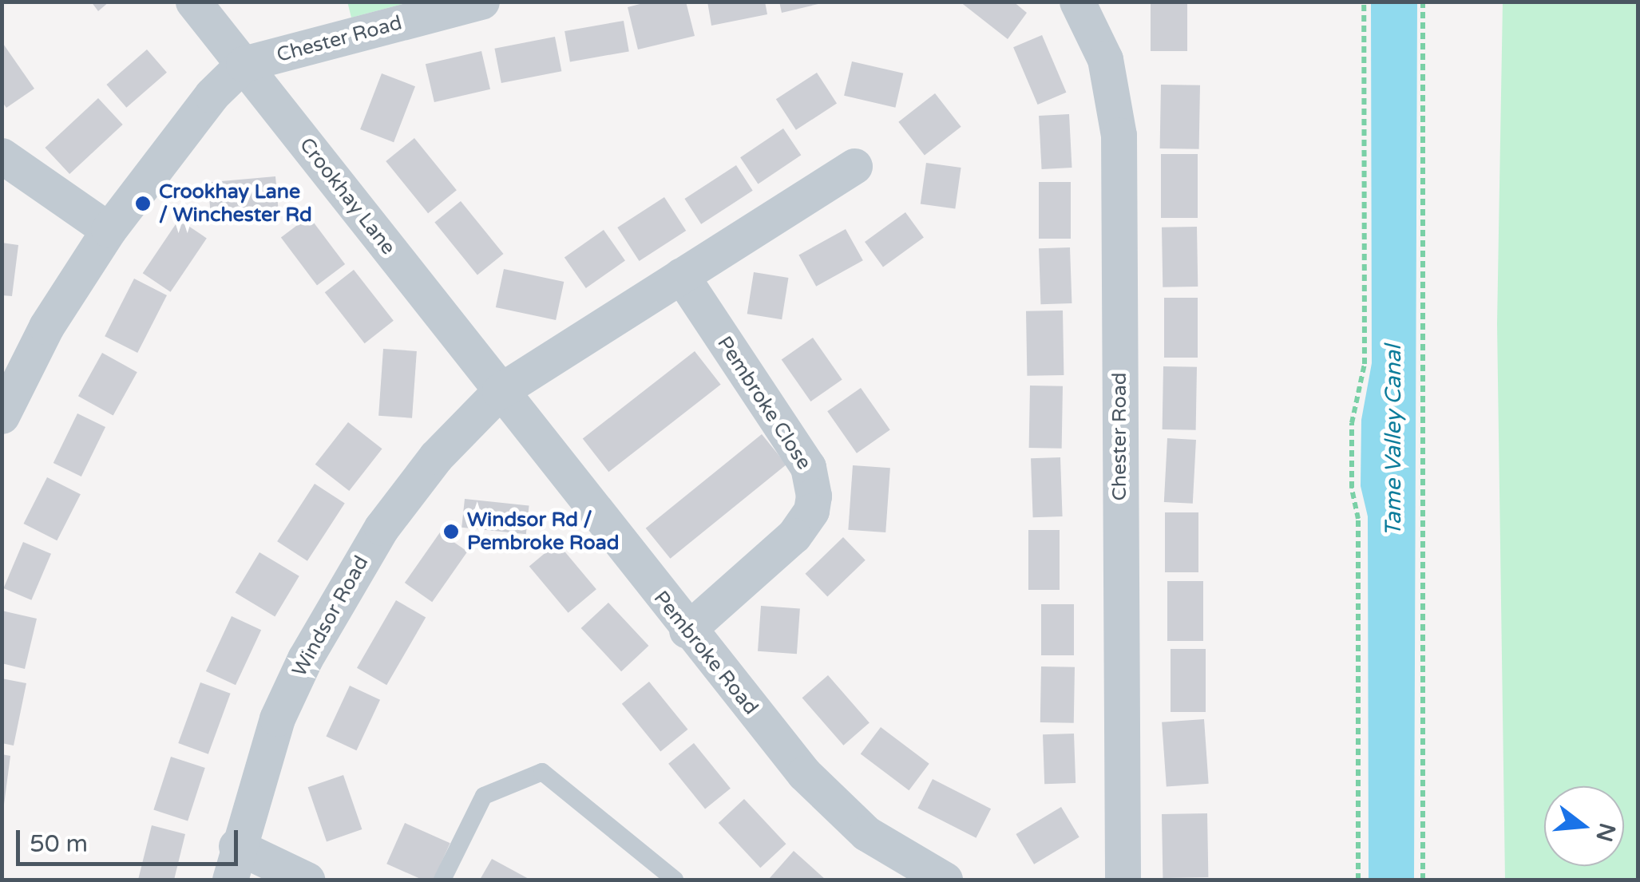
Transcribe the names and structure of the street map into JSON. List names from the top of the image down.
{
  "streets": {
    "street": [
      "Chester Road",
      "Crookhay Lane",
      "Pembroke Close",
      "Windsor Road",
      "Pembroke Road"
    ]
  },
  "crossings": [
    ["Chester Road", "Crookhay Lane"],
    ["Crookhay Lane", "Windsor Road"],
    ["Crookhay Lane", "Pembroke Road"],
    ["Pembroke Close", "Pembroke Road"],
    ["Windsor Road", "Pembroke Road"]
  ],
  "water": ["Tame Valley Canal"],
  "places": ["Crookhay Lane / Winchester Rd", "Windsor Rd / Pembroke Road"],
  "scale_bar": "50 m",
  "north": "right"
}
